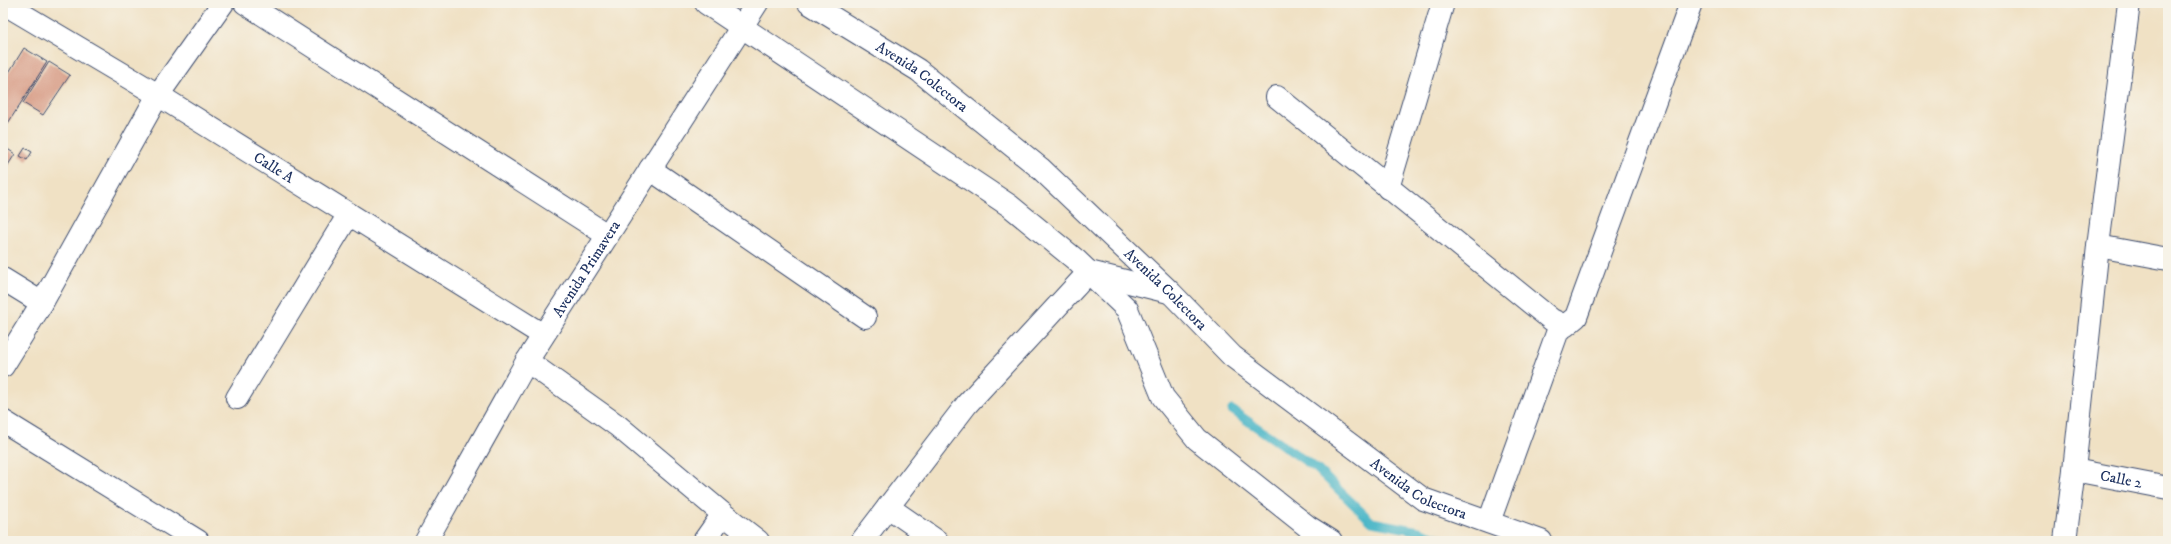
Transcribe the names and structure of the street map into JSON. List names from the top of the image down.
{
  "streets": {
    "street": [
      "Avenida Colectora",
      "Calle A",
      "Avenida Primavera",
      "Calle 2"
    ]
  },
  "crossings": [
    ["Calle A", "Avenida Primavera"]
  ]
}
